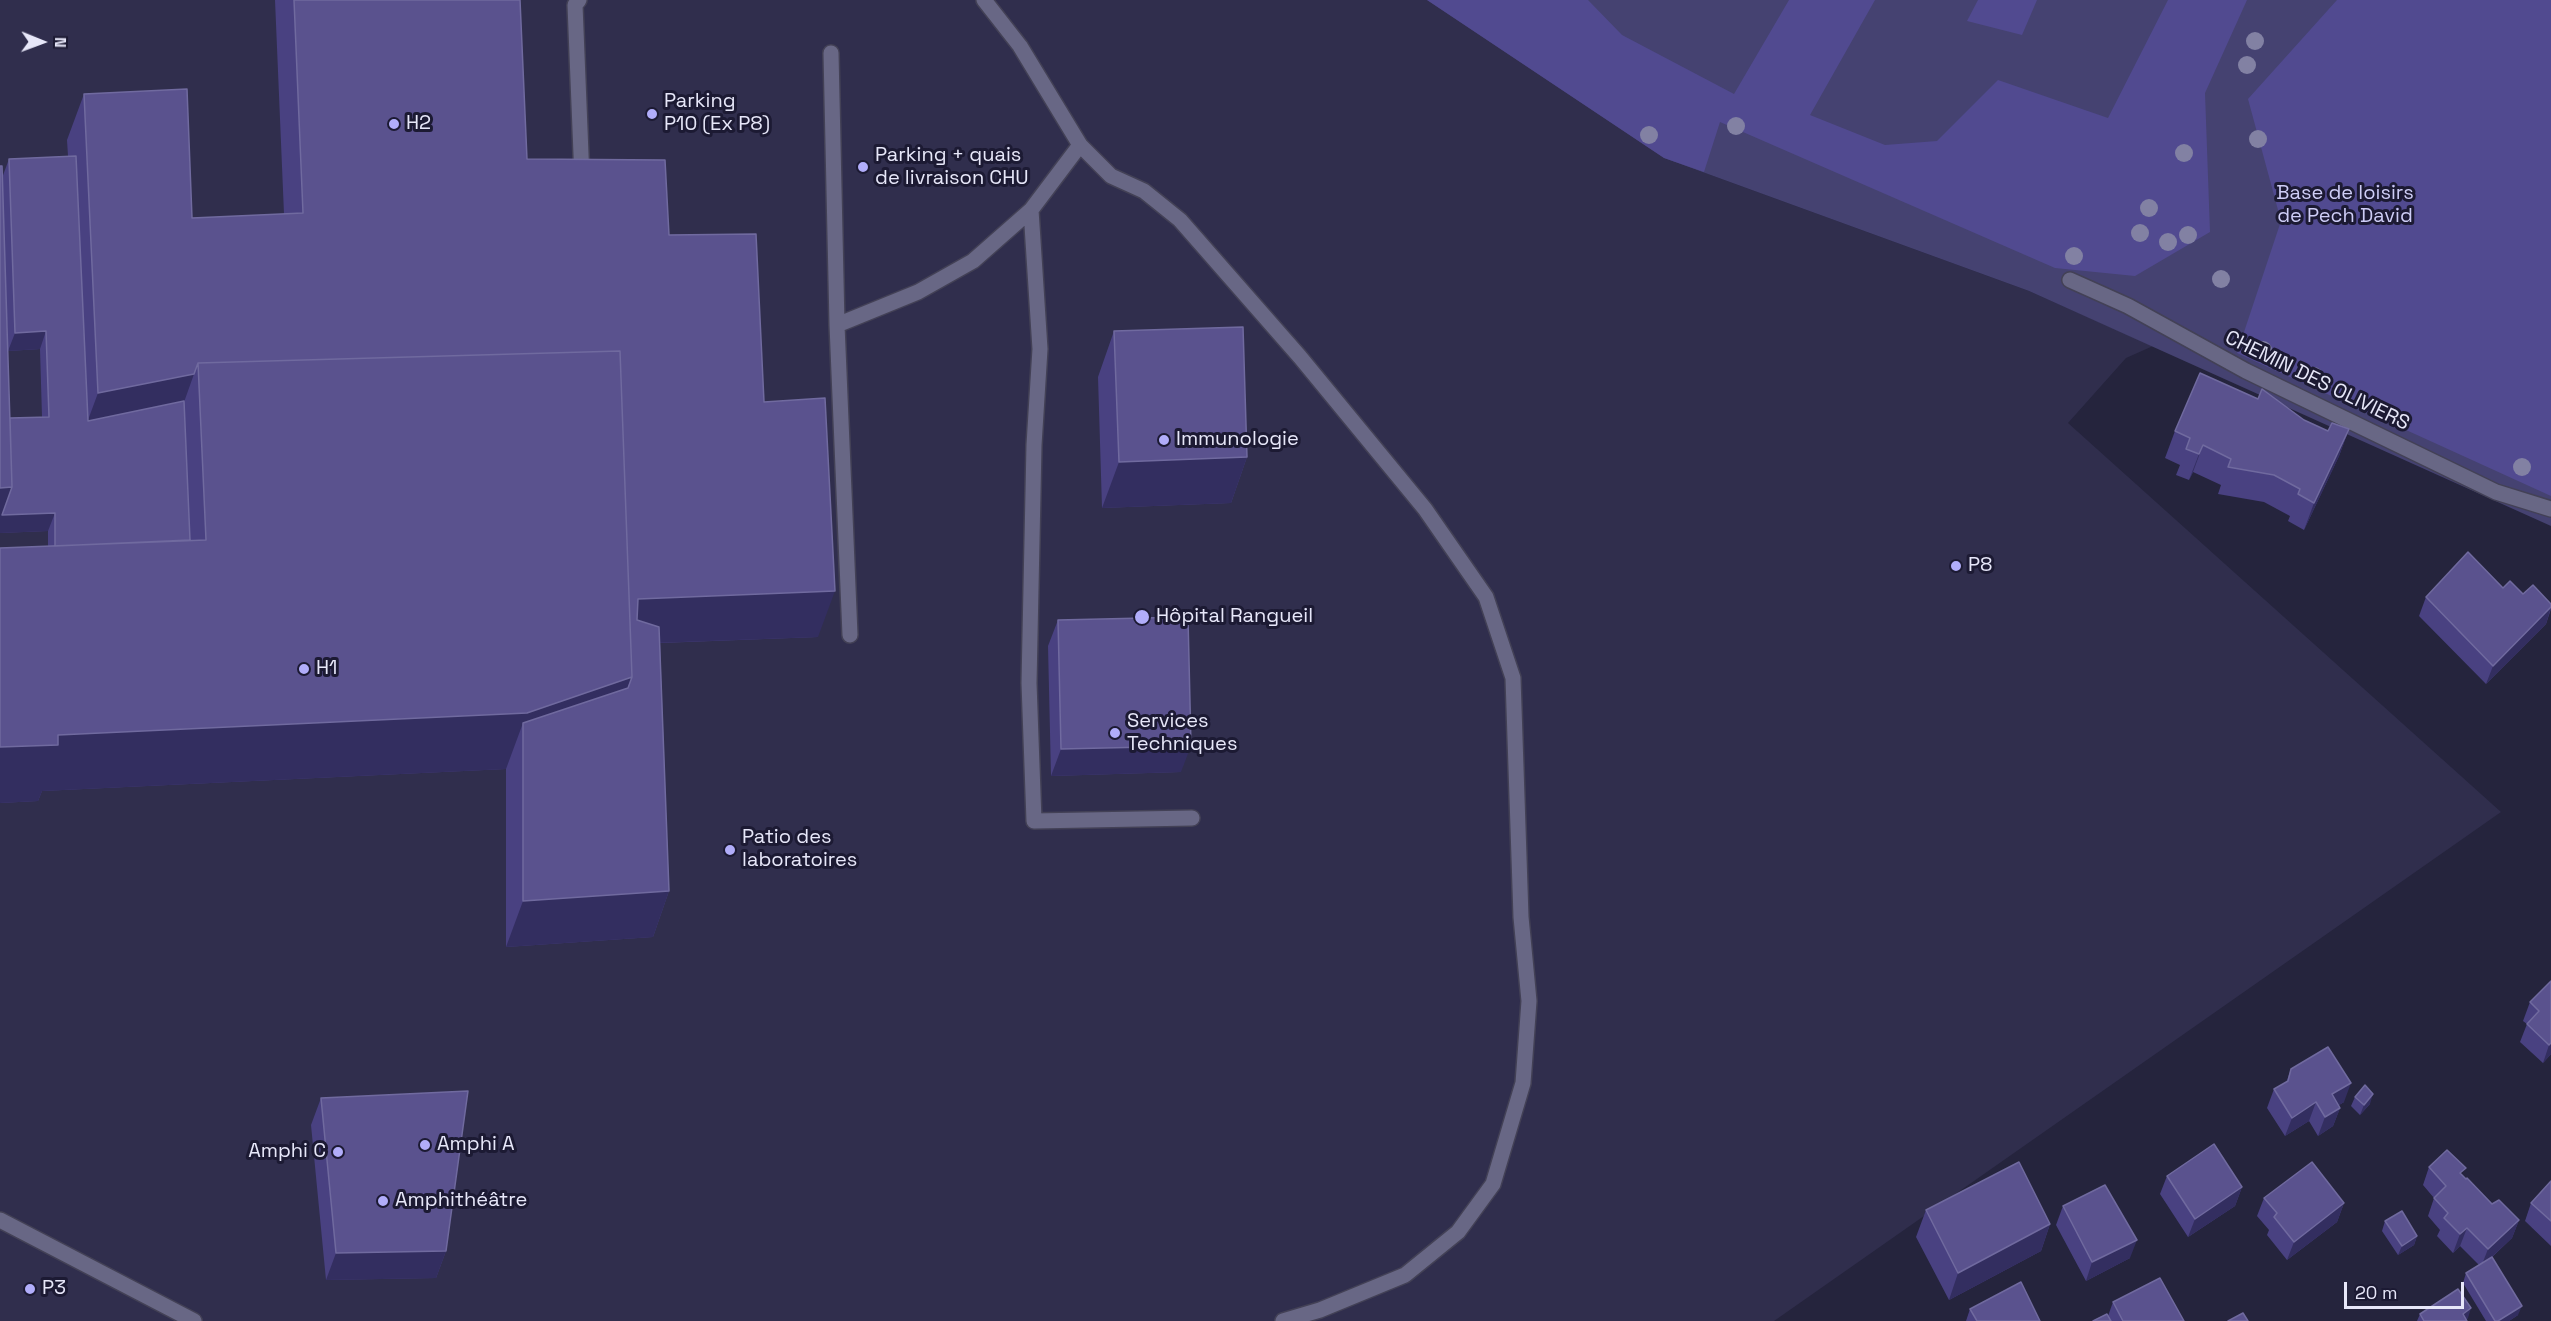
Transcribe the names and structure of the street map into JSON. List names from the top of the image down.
{
  "streets": {
    "street": ["CHEMIN DES OLIVIERS"]
  },
  "parks": ["Base de loisirs de Pech David"],
  "places": [
    "Parking P10 (Ex P8)",
    "H2",
    "Parking + quais de livraison CHU",
    "Immunologie",
    "P8",
    "Hôpital Rangueil",
    "H1",
    "Services Techniques",
    "Patio des laboratoires",
    "Amphi A",
    "Amphi C",
    "Amphithéâtre",
    "P3"
  ],
  "scale_bar": "20 m",
  "north": "right"
}
